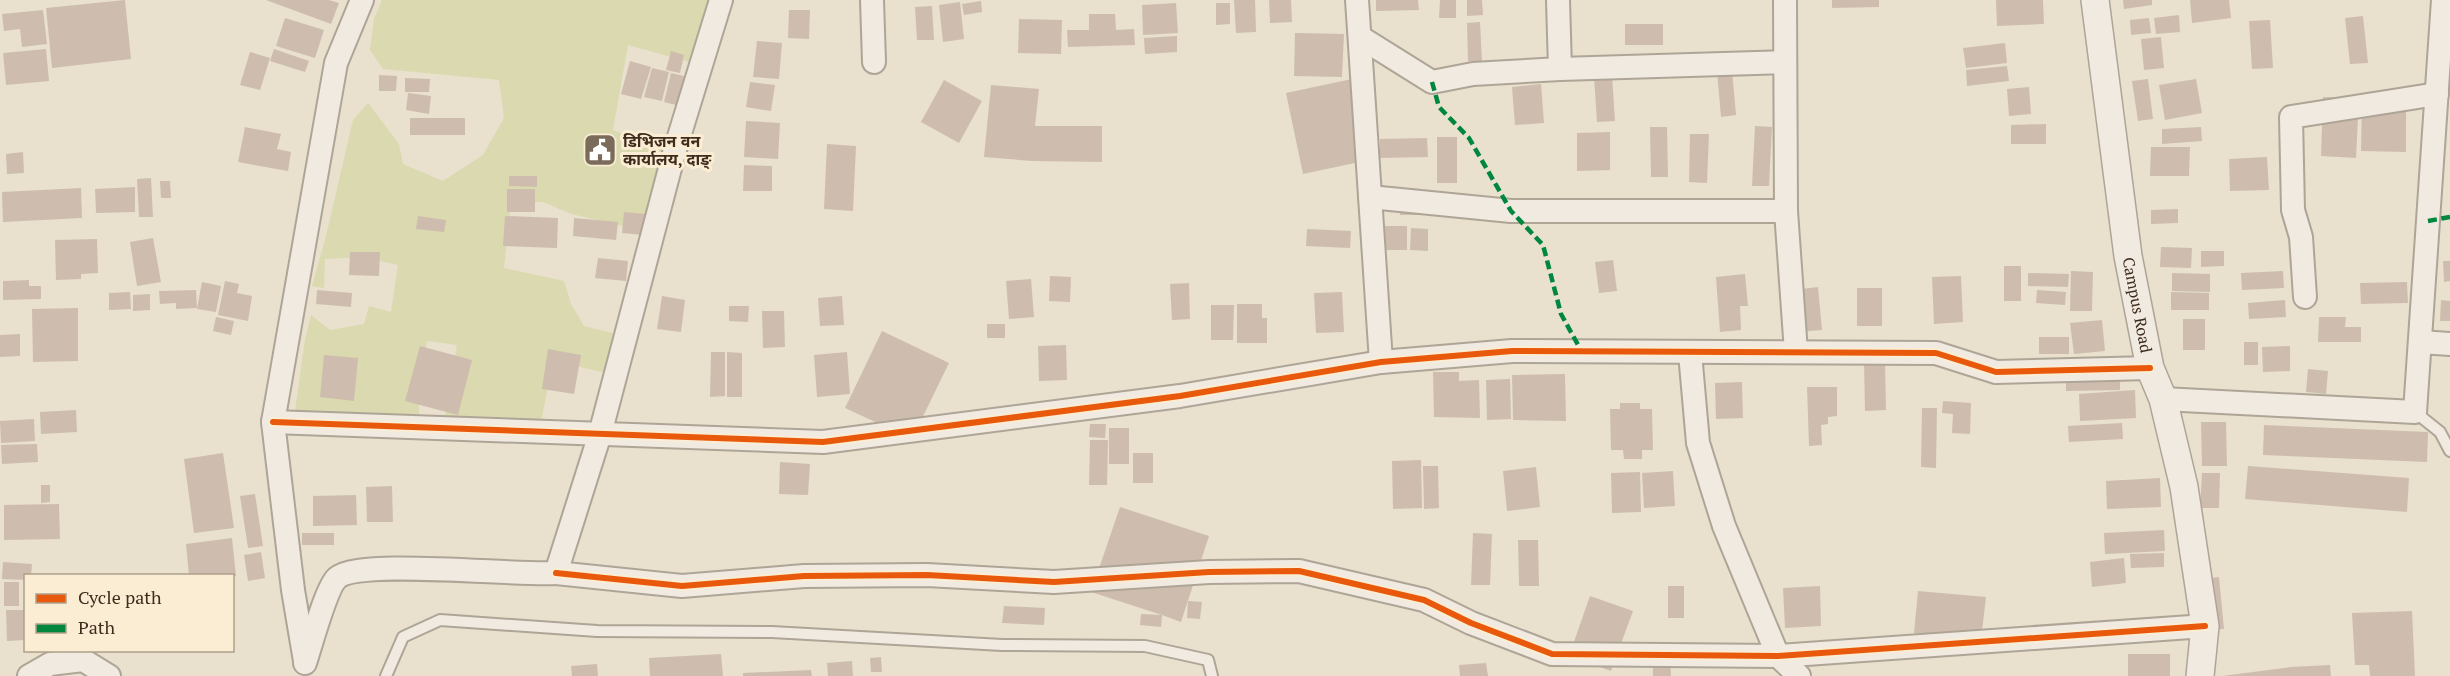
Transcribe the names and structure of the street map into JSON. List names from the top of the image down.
{
  "streets": {
    "street": ["Campus Road"]
  },
  "places": {
    "public building": ["डिभिजन वन कार्यालय, दाङ्"]
  },
  "legend": ["Cycle path", "Path"]
}
